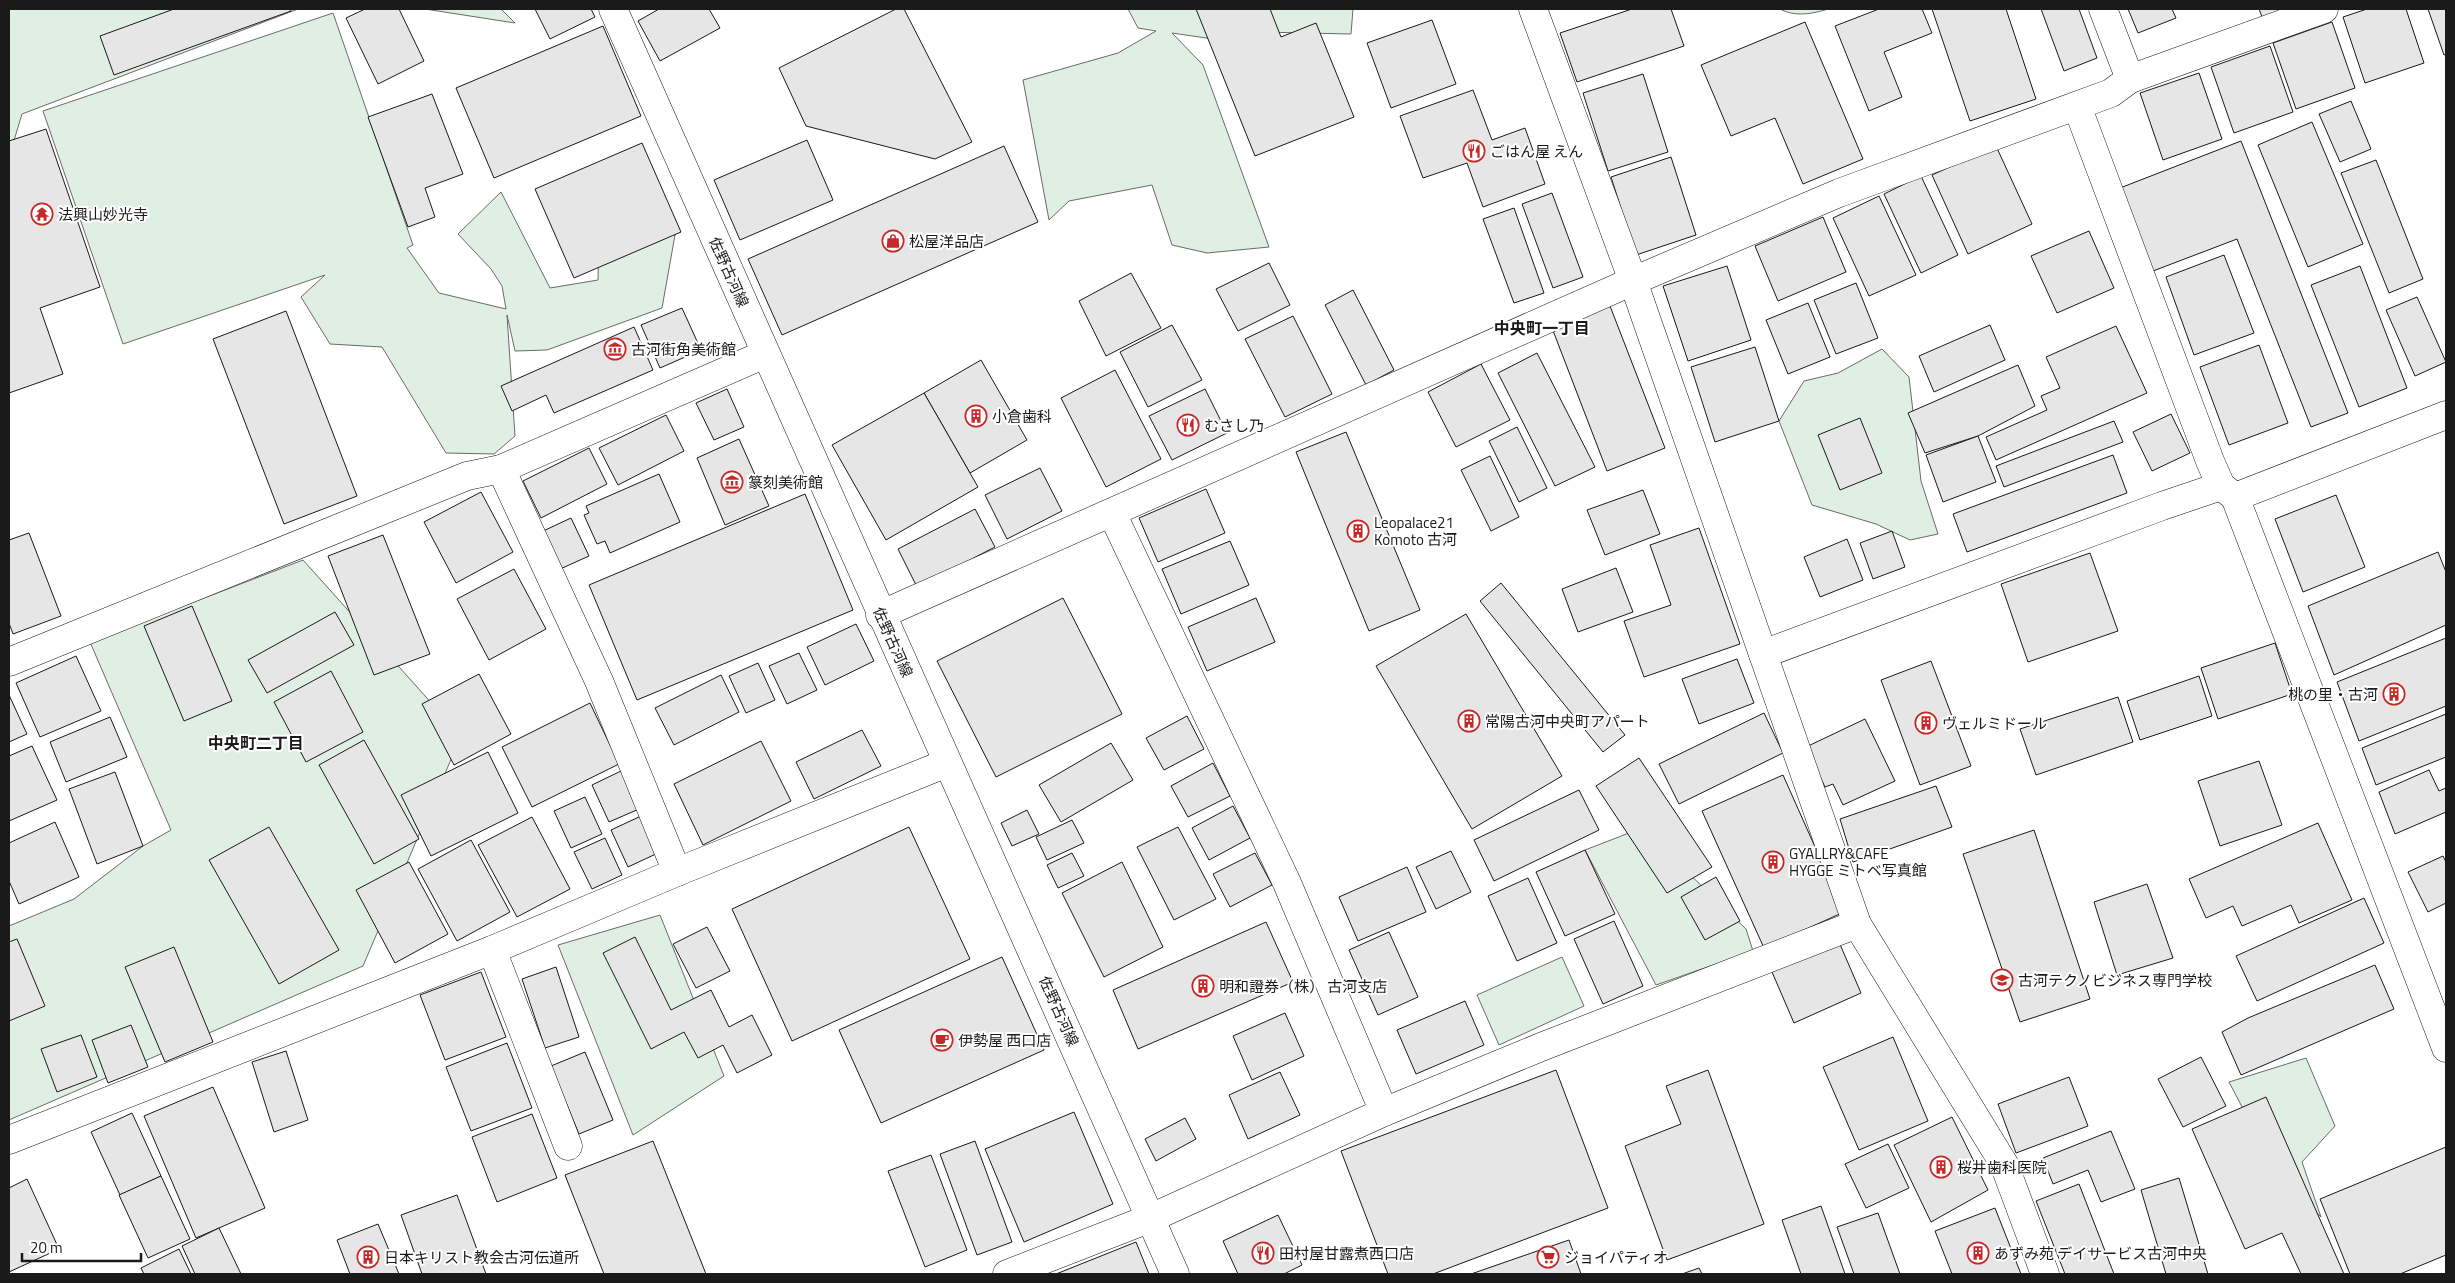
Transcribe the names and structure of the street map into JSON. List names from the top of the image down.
{
  "streets": {
    "street": ["佐野古河線"]
  },
  "districts": ["中央町一丁目", "中央町二丁目"],
  "places": {
    "restaurant": ["ごはん屋 えん", "むさし乃", "田村屋甘露煮西口店"],
    "temple": ["法興山妙光寺"],
    "shop": ["松屋洋品店"],
    "museum": ["古河街角美術館", "篆刻美術館"],
    "building": [
      "小倉歯科",
      "Leopalace21 Komoto 古河",
      "桃の里・古河",
      "常陽古河中央町アパート",
      "ヴェルミドール",
      "GYALLRY&CAFE HYGGE ミトベ写真館",
      "明和證券（株） 古河支店",
      "桜井歯科医院",
      "あずみ苑 デイサービス古河中央",
      "日本キリスト教会古河伝道所"
    ],
    "school or university": ["古河テクノビジネス専門学校"],
    "cafe": ["伊勢屋 西口店"],
    "supermarket": ["ジョイパティオ"]
  },
  "scale_bar": "20 m"
}
